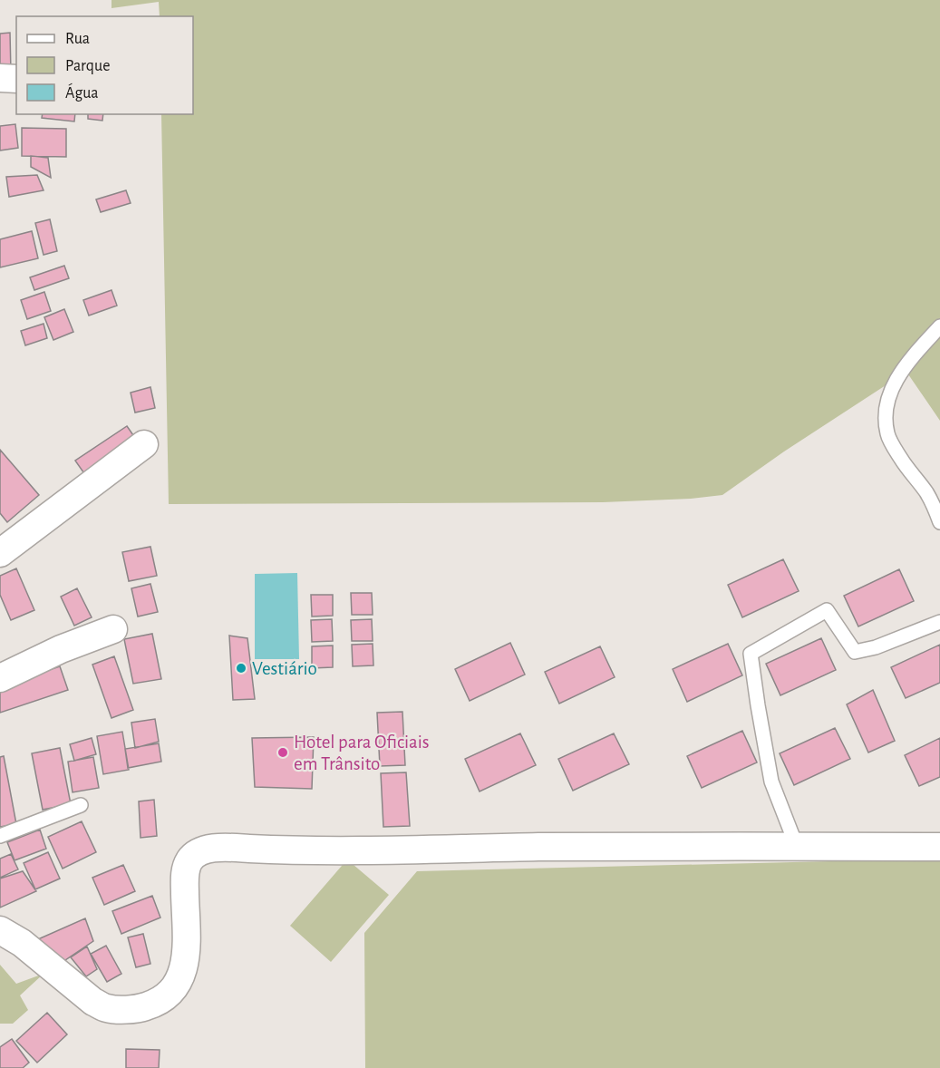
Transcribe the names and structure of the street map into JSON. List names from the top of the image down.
{
  "places": ["Vestiário", "Hotel para Oficiais em Trânsito"],
  "legend": ["Rua", "Parque", "Água"]
}
